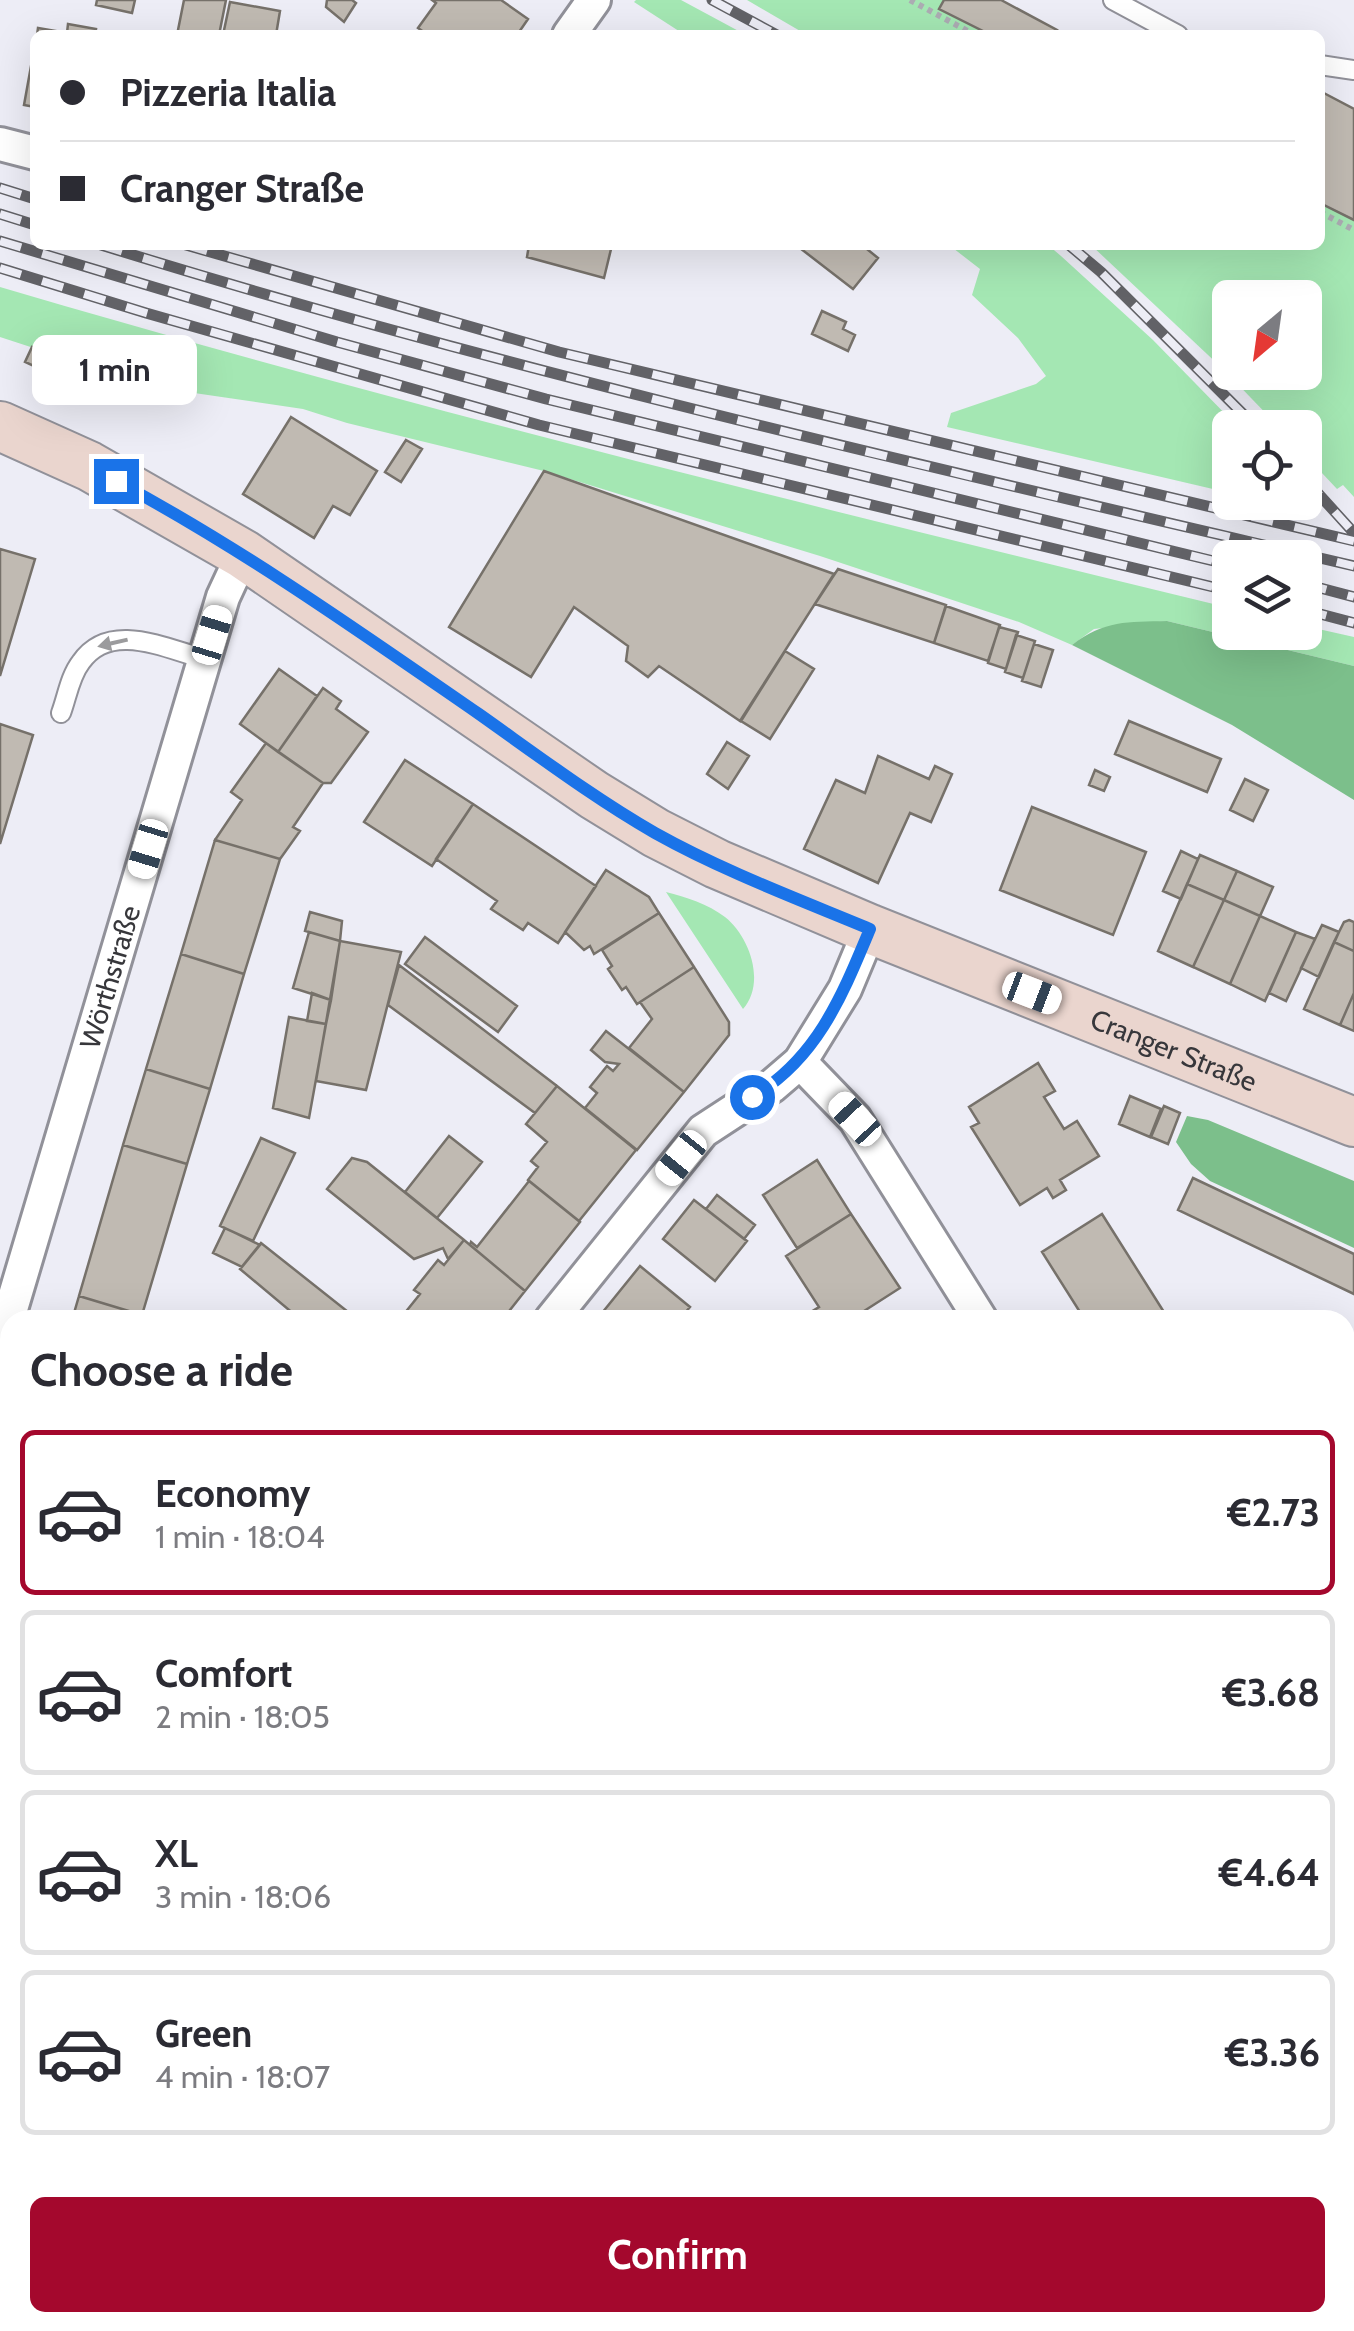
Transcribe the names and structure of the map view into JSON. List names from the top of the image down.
{
  "streets": {
    "street": ["Wörthstraße", "Cranger Straße"]
  },
  "crossings": [
    ["Wörthstraße", "Cranger Straße"]
  ],
  "north": "bottom left",
  "page": {
    "banner": ["Pizzeria Italia", "Cranger Straße"],
    "bubble": "1 min",
    "heading": "Choose a ride",
    "list": [
      {
        "name": "Economy",
        "note": "1 min · 18:04",
        "value": "€2.73"
      },
      {
        "name": "Comfort",
        "note": "2 min · 18:05",
        "value": "€3.68"
      },
      {
        "name": "XL",
        "note": "3 min · 18:06",
        "value": "€4.64"
      },
      {
        "name": "Green",
        "note": "4 min · 18:07",
        "value": "€3.36"
      }
    ],
    "buttons": "Confirm"
  }
}
